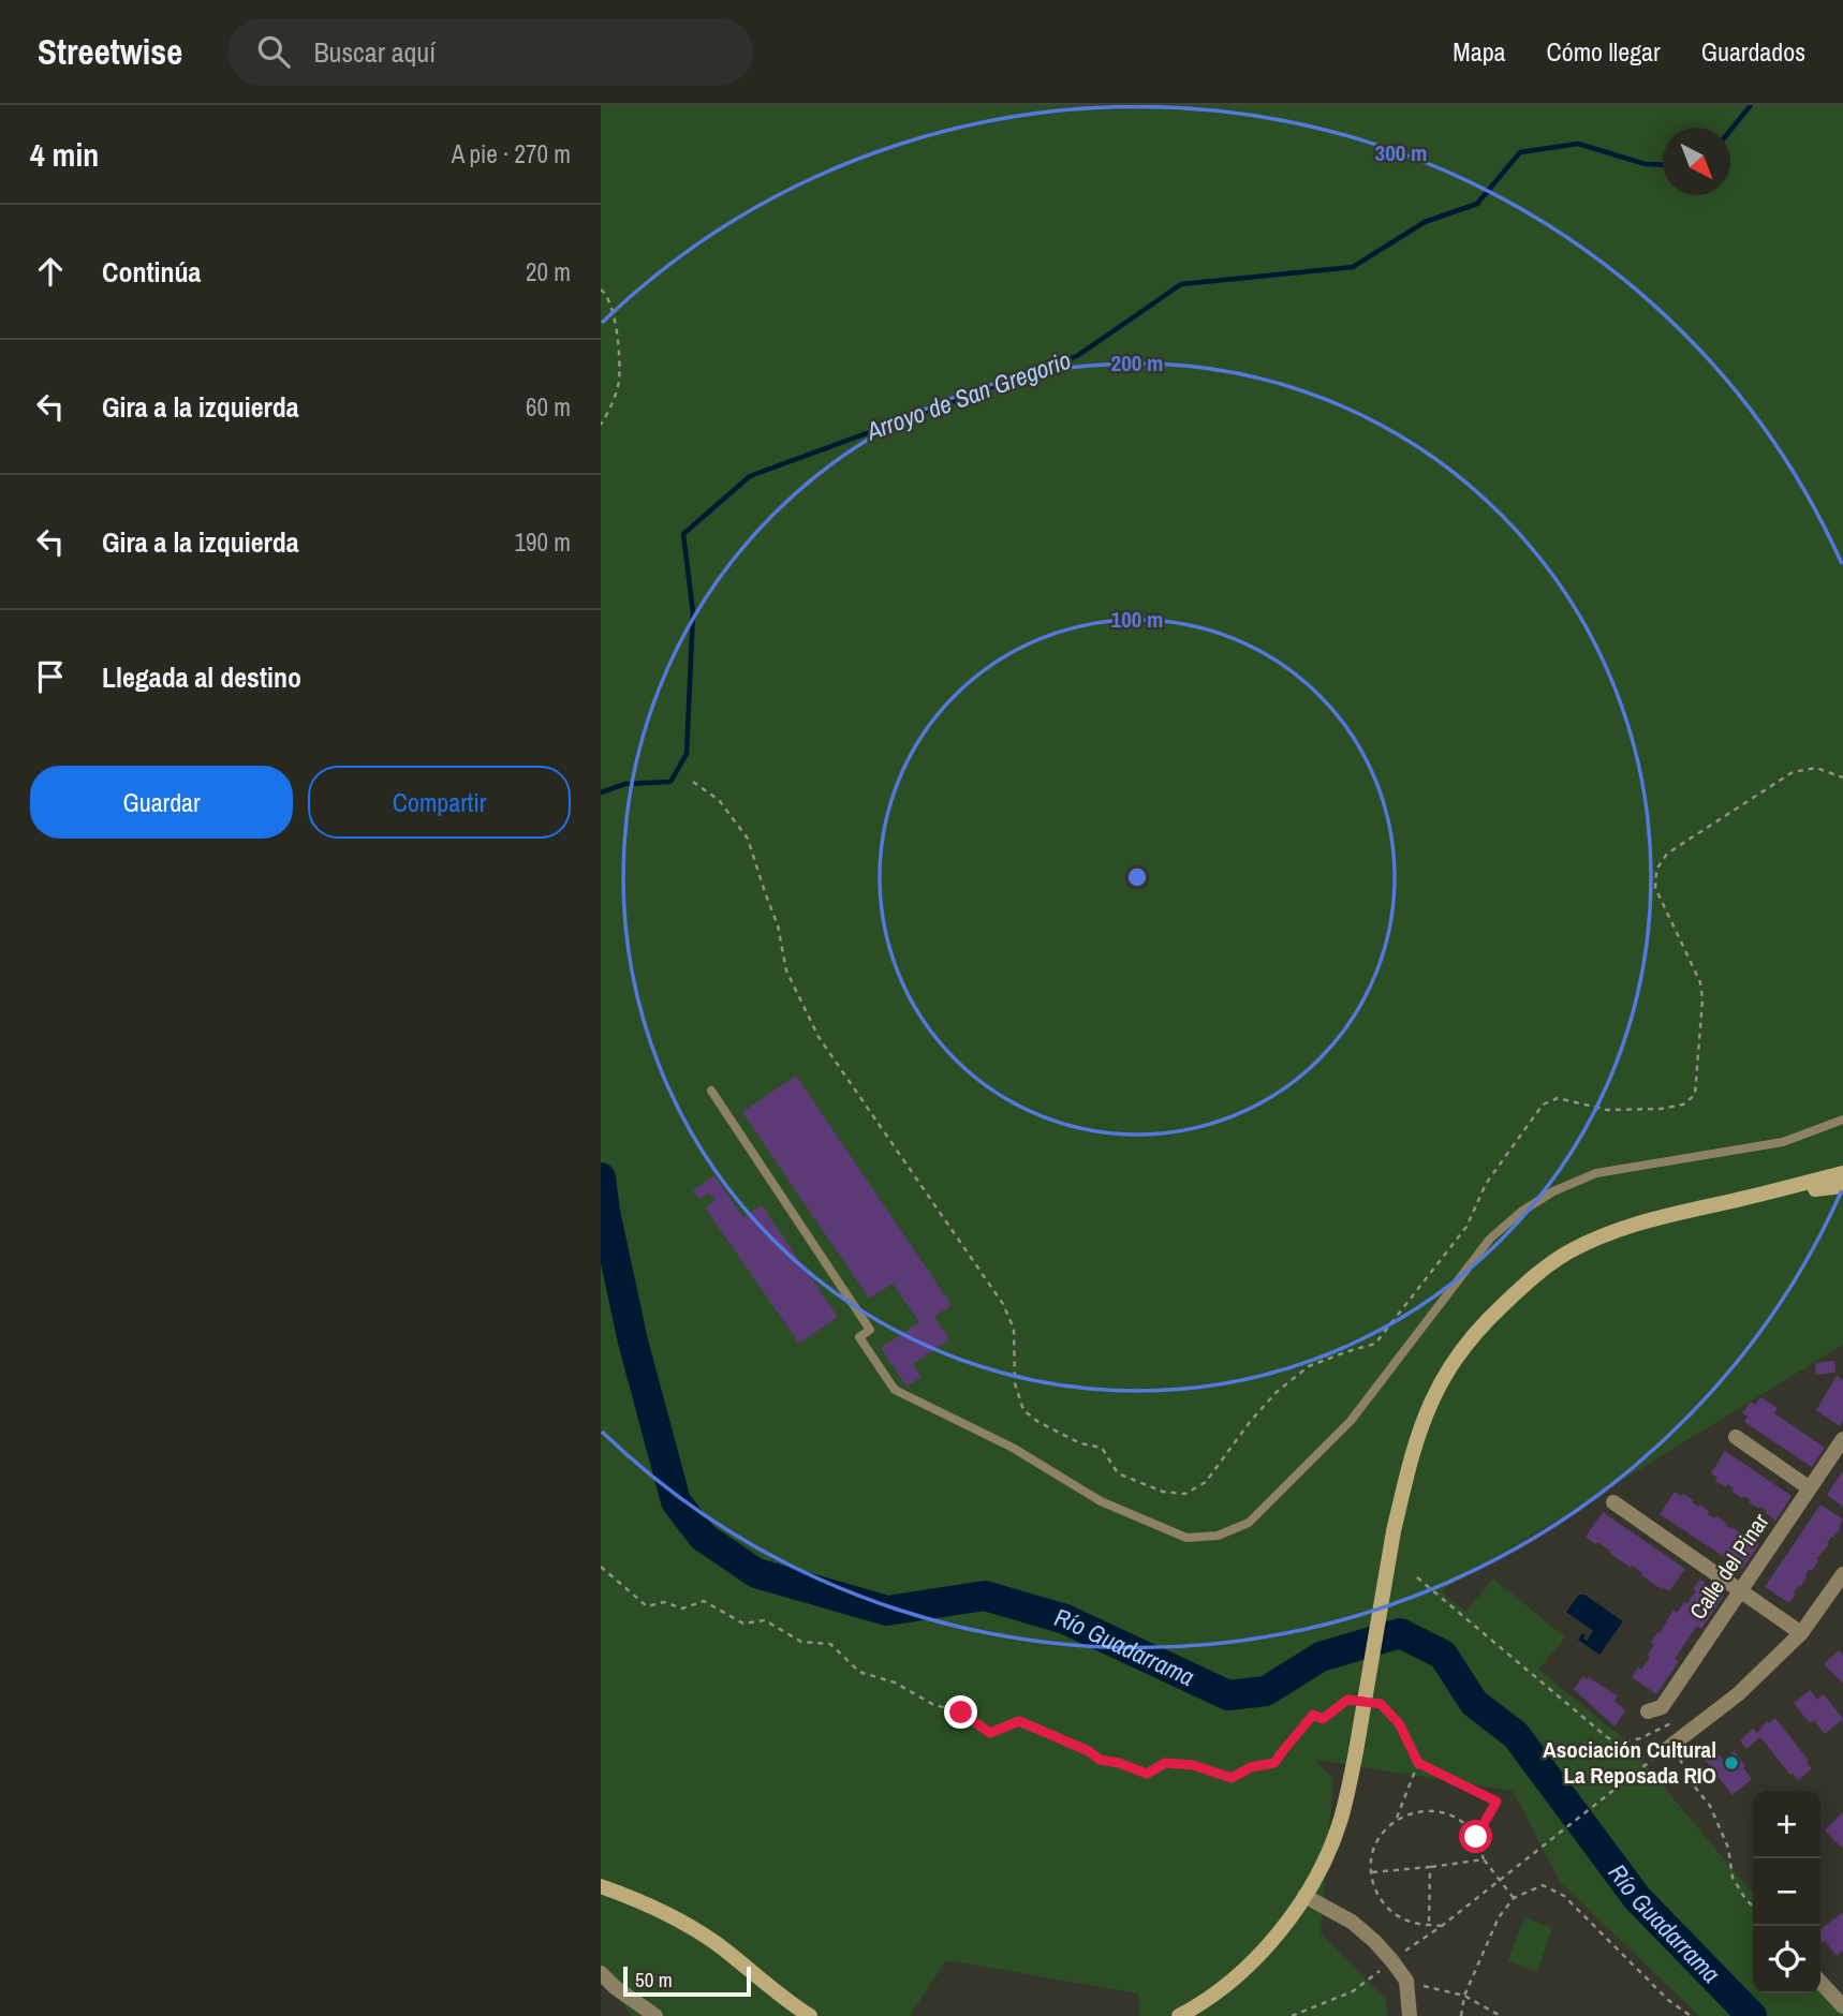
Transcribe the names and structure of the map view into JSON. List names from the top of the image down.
{
  "streets": {
    "street": ["Calle del Pinar"]
  },
  "water": ["Arroyo de San Gregorio", "Río Guadarrama"],
  "places": ["Asociación Cultural La Reposada RIO"],
  "scale_bar": "50 m",
  "north": "bottom right",
  "page": {
    "header": "Streetwise",
    "search": "Buscar aquí",
    "nav": ["Mapa", "Cómo llegar", "Guardados"],
    "heading": ["4 min", "A pie · 270 m"],
    "list": [
      ["Continúa", "20 m"],
      ["Gira a la izquierda", "60 m"],
      ["Gira a la izquierda", "190 m"],
      "Llegada al destino"
    ],
    "buttons": ["Guardar", "Compartir"],
    "map_buttons": ["+", "−"],
    "scale": "50 m"
  },
  "rings": ["300 m", "200 m", "100 m"]
}
